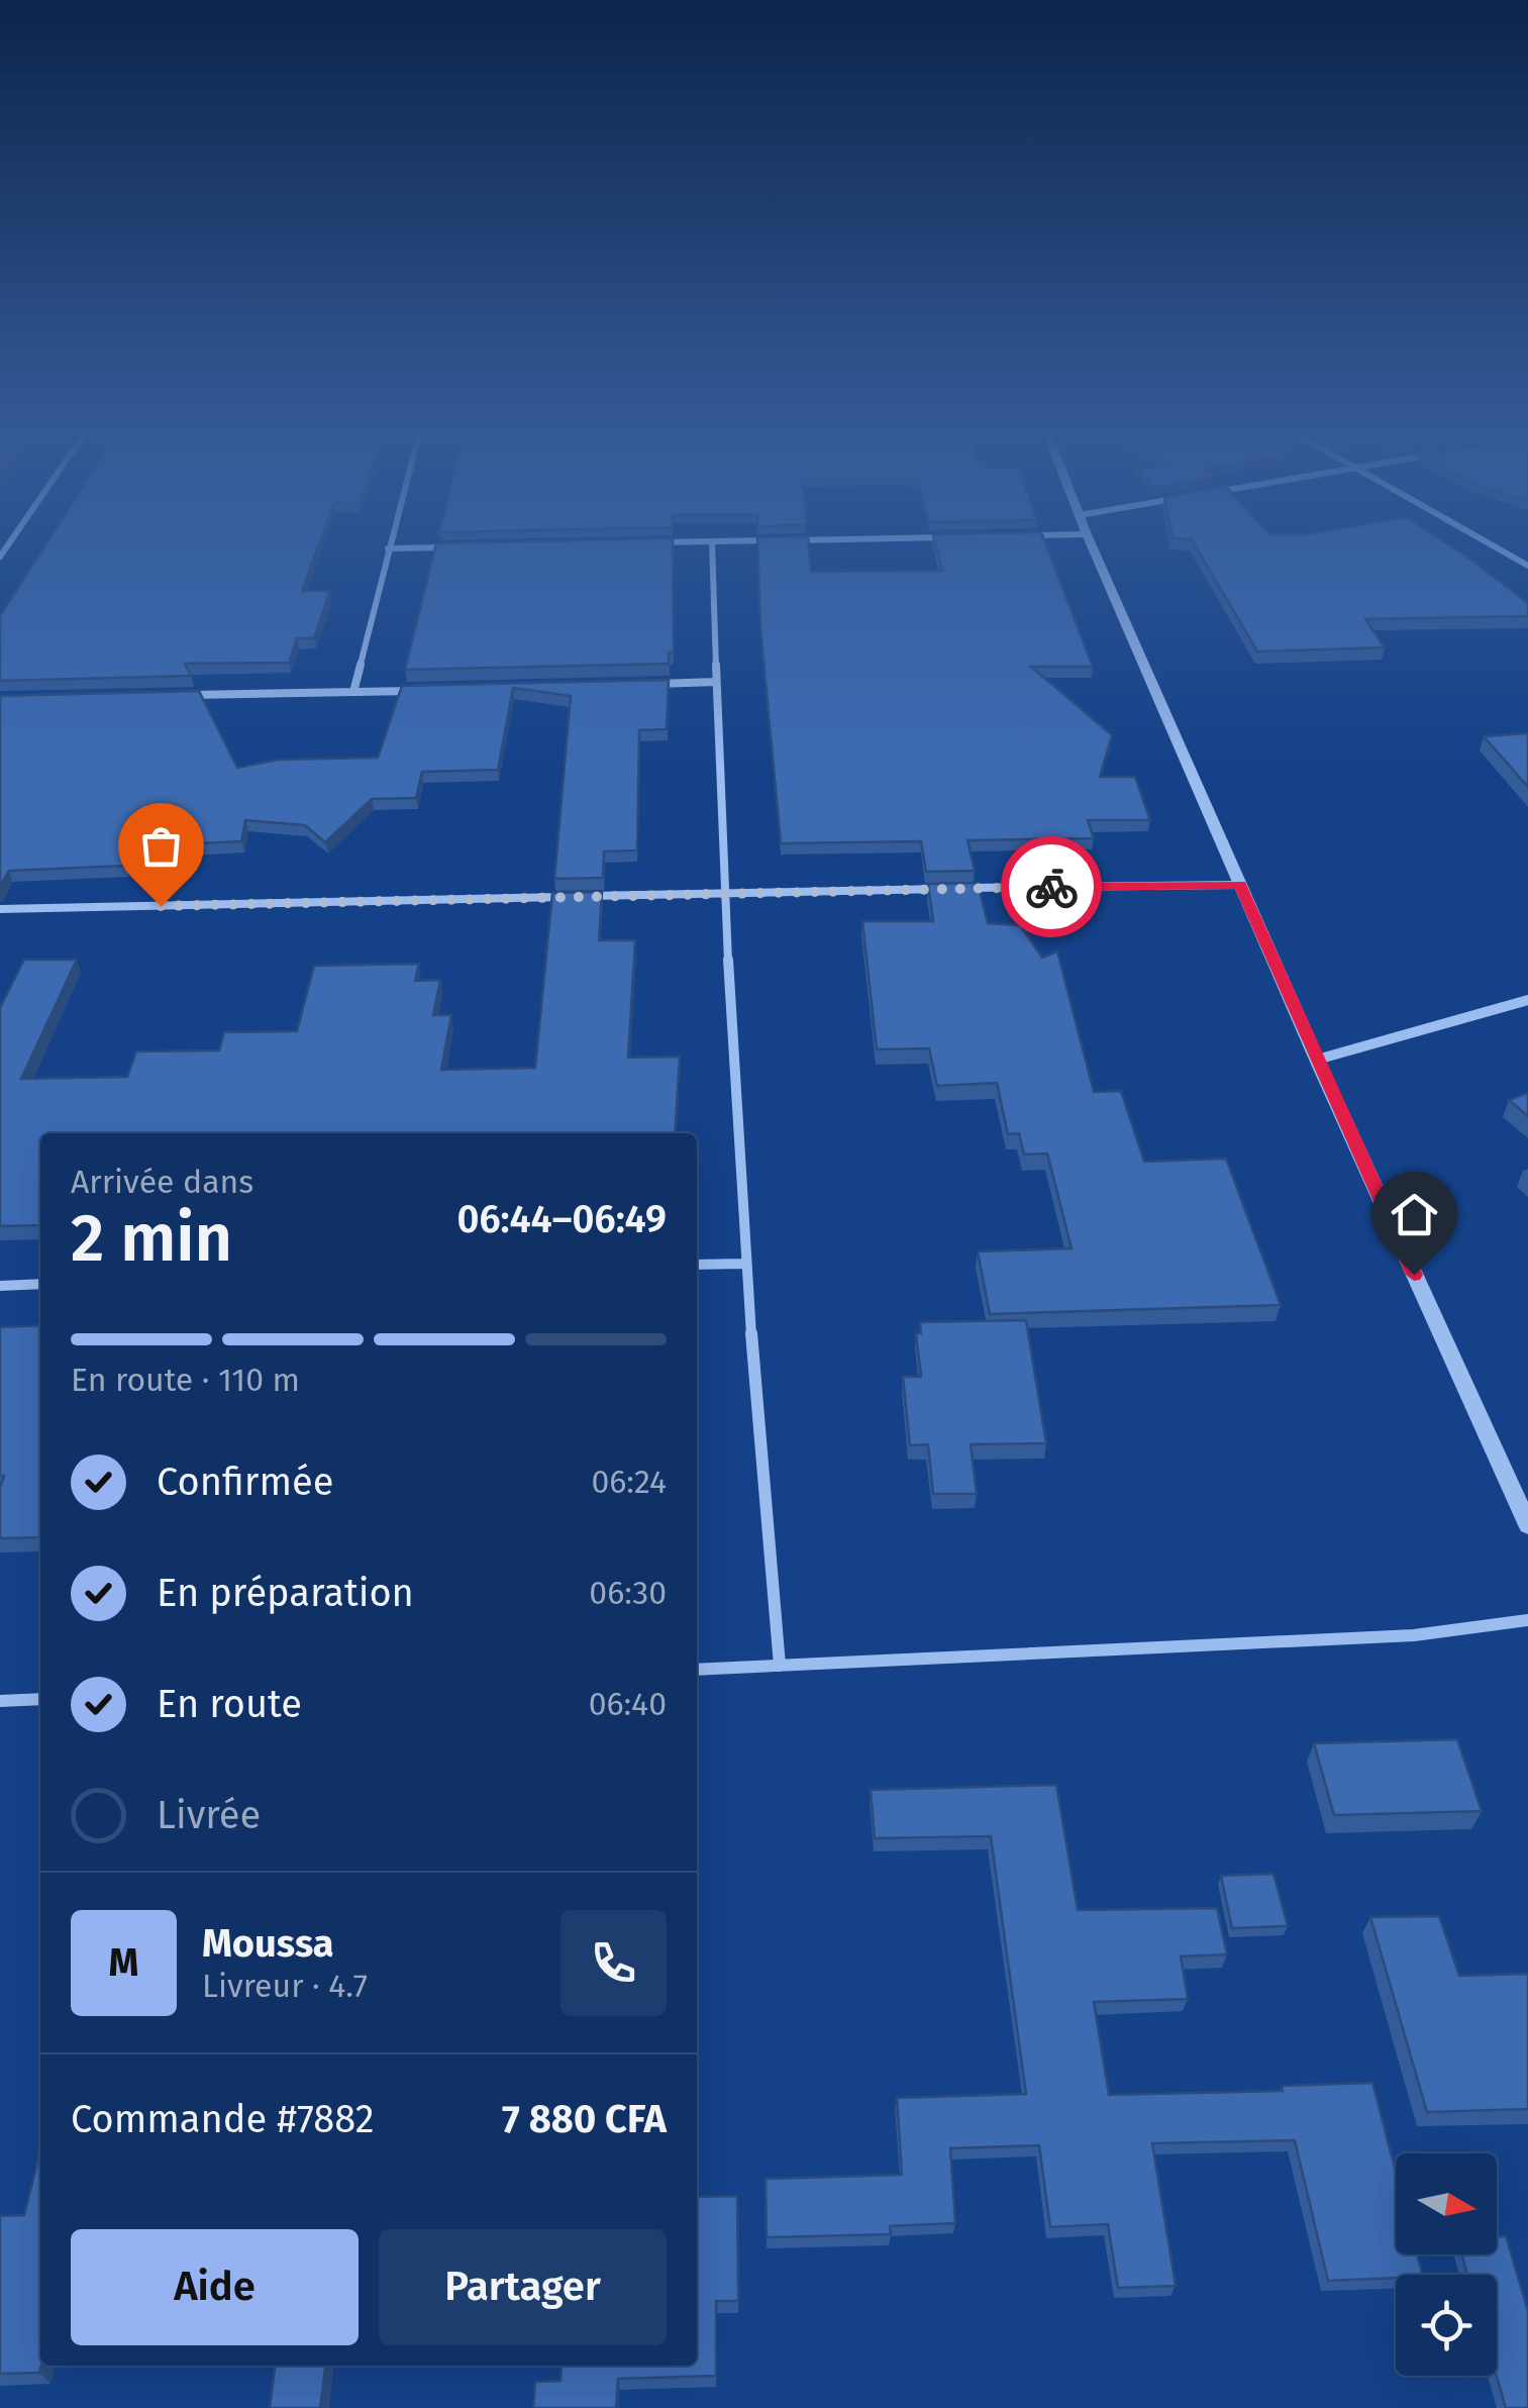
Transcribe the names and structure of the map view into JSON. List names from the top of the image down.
{
  "north": "right",
  "page": {
    "heading": ["2 min", "Arrivée dans", "06:44–06:49"],
    "panel": [
      "Moussa",
      "Livreur · 4.7",
      "Commande #7882",
      "7 880 CFA"
    ],
    "bar": "En route · 110 m",
    "list": [
      ["Confirmée", "06:24"],
      ["En préparation", "06:30"],
      ["En route", "06:40"],
      "Livrée"
    ],
    "round": "M",
    "buttons": ["Aide", "Partager"]
  }
}
